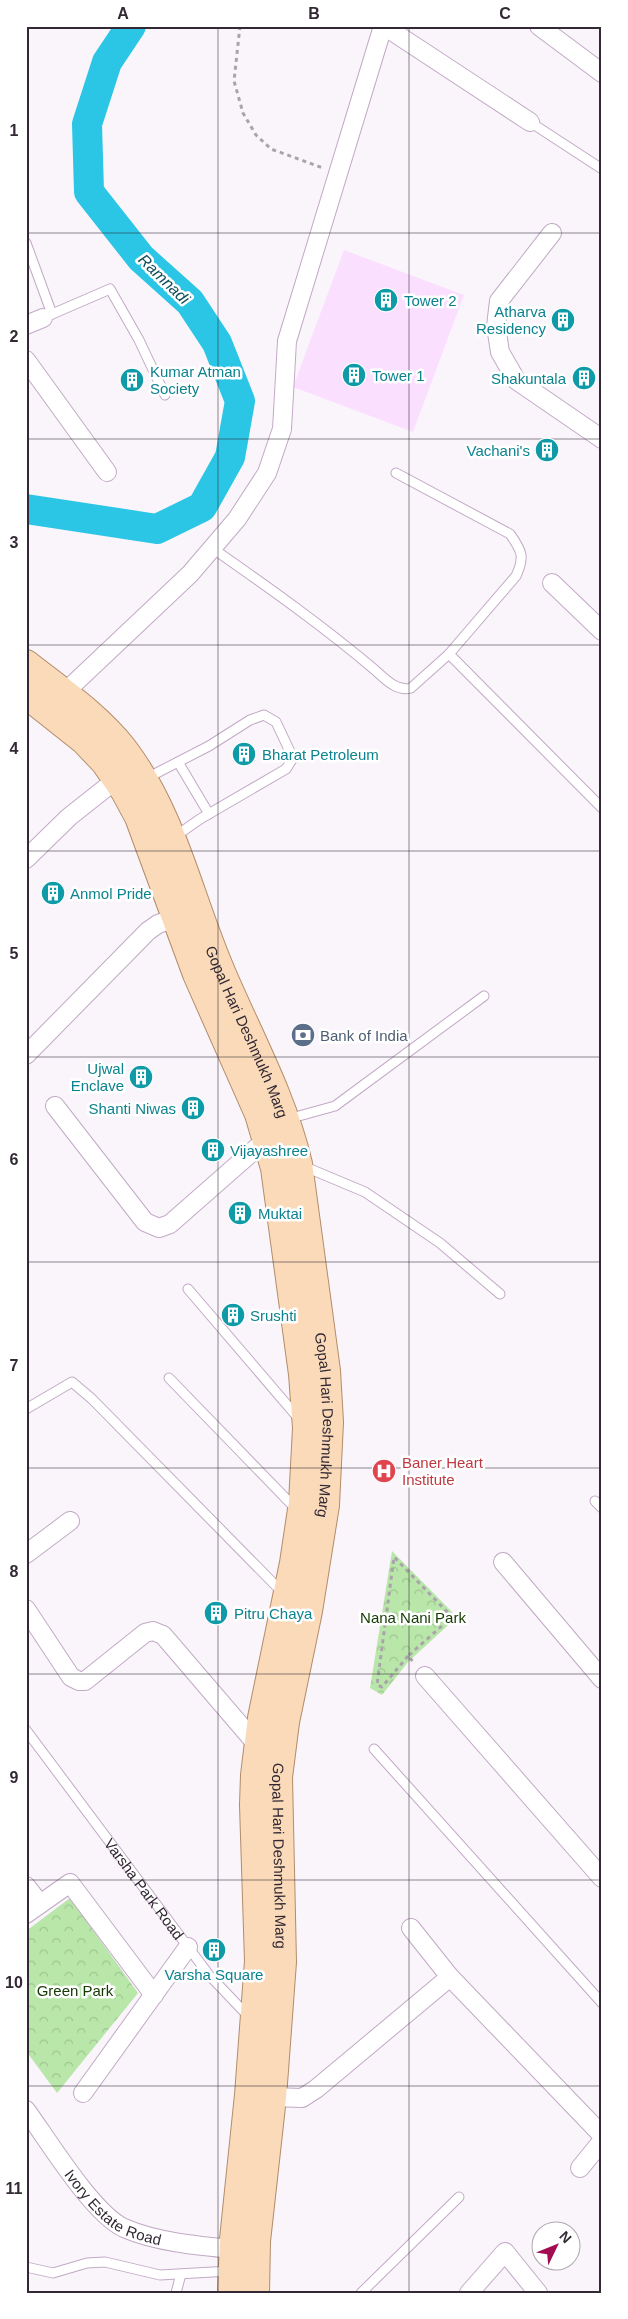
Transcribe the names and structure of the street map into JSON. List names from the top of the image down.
{
  "streets": {
    "main road": ["Gopal Hari Deshmukh Marg"],
    "street": ["Ivory Estate Road"],
    "lane": ["Varsha Park Road"]
  },
  "crossings": [
    ["Gopal Hari Deshmukh Marg", "Varsha Park Road"],
    ["Gopal Hari Deshmukh Marg", "Ivory Estate Road"]
  ],
  "water": ["Ramnadi"],
  "parks": ["Nana Nani Park", "Green Park"],
  "places": {
    "building": [
      "Tower 2",
      "Atharva Residency",
      "Tower 1",
      "Shakuntala",
      "Kumar Atman Society",
      "Vachani's",
      "Bharat Petroleum",
      "Anmol Pride",
      "Ujwal Enclave",
      "Shanti Niwas",
      "Vijayashree",
      "Muktai",
      "Srushti",
      "Pitru Chaya",
      "Varsha Square"
    ],
    "bank": ["Bank of India"],
    "hospital": ["Baner Heart Institute"]
  },
  "north": "top right",
  "grid": {
    "columns": ["A", "B", "C"],
    "rows": [
      "1",
      "2",
      "3",
      "4",
      "5",
      "6",
      "7",
      "8",
      "9",
      "10",
      "11"
    ]
  }
}
